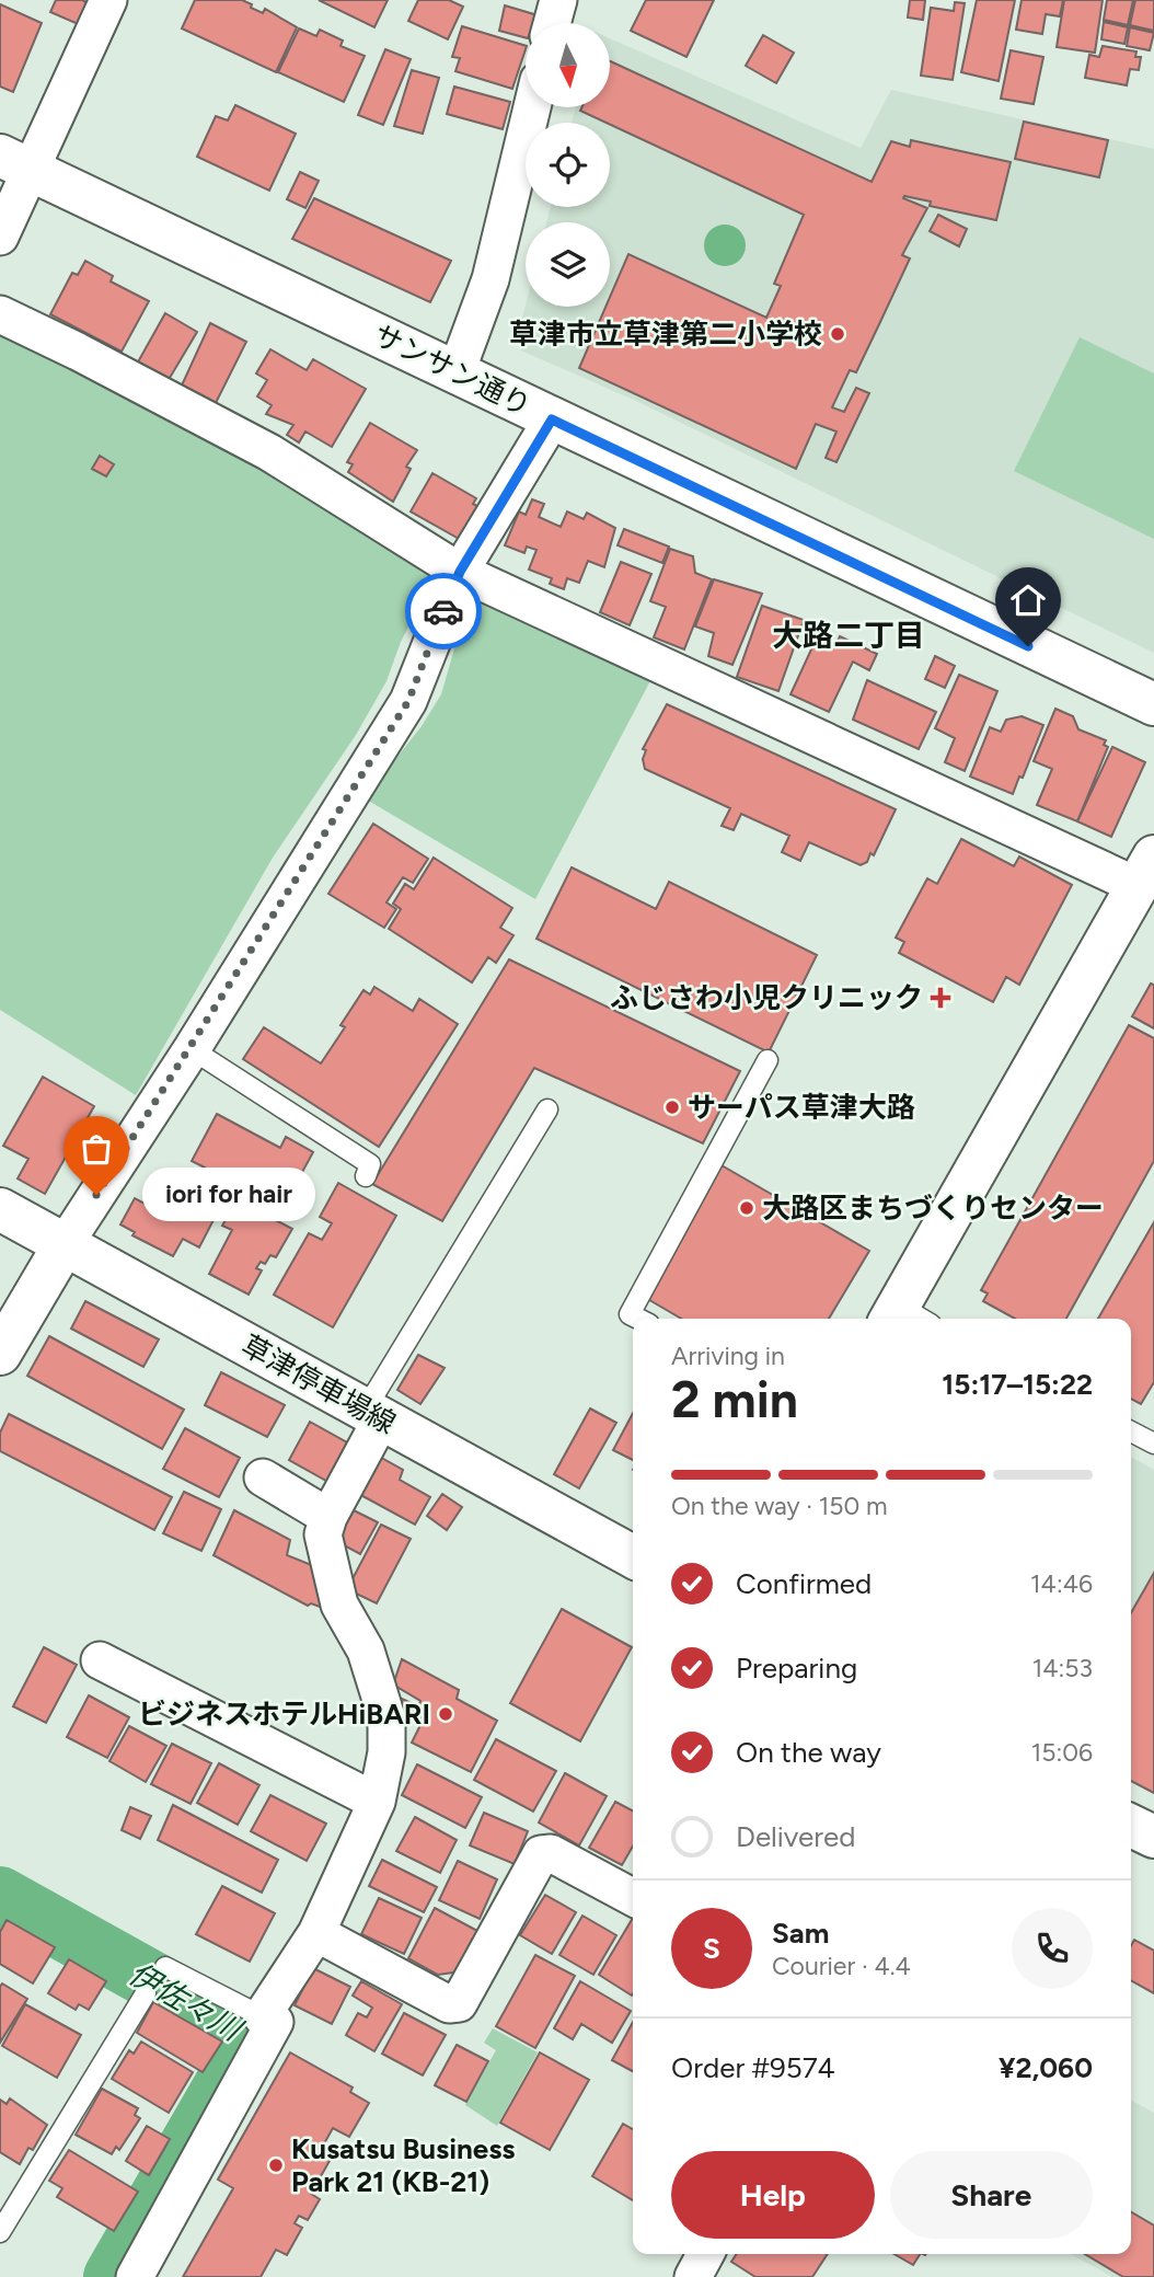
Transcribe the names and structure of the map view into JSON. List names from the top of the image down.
{
  "streets": {
    "street": ["サンサン通り", "草津停車場線"]
  },
  "districts": ["大路二丁目"],
  "water": ["伊佐々川"],
  "places": {
    "other": [
      "草津市立草津第二小学校",
      "サーパス草津大路",
      "iori for hair",
      "大路区まちづくりセンター",
      "ビジネスホテルHiBARI",
      "Kusatsu Business Park 21 (KB-21)"
    ],
    "health": ["ふじさわ小児クリニック"]
  },
  "north": "bottom",
  "page": {
    "bubble": "iori for hair",
    "heading": ["2 min", "Arriving in", "15:17–15:22"],
    "panel": [
      "Sam",
      "Courier · 4.4",
      "Order #9574",
      "¥2,060"
    ],
    "bar": "On the way · 150 m",
    "list": [
      ["Confirmed", "14:46"],
      ["Preparing", "14:53"],
      ["On the way", "15:06"],
      "Delivered"
    ],
    "round": "S",
    "buttons": ["Help", "Share"]
  }
}
